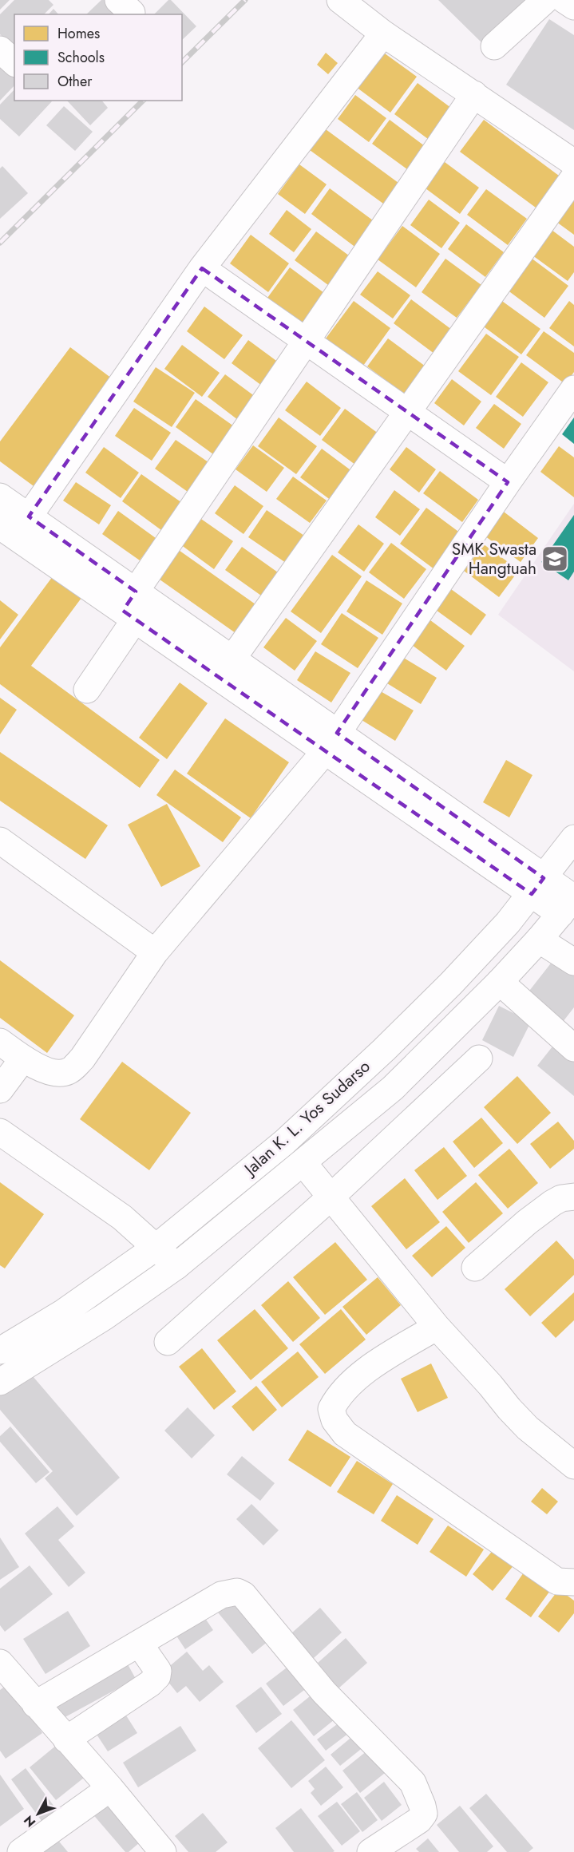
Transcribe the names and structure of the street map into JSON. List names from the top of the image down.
{
  "streets": {
    "main road": ["Jalan K. L. Yos Sudarso"]
  },
  "places": {
    "school or university": ["SMK Swasta Hangtuah"]
  },
  "legend": ["Homes", "Schools", "Other"],
  "north": "bottom left"
}
